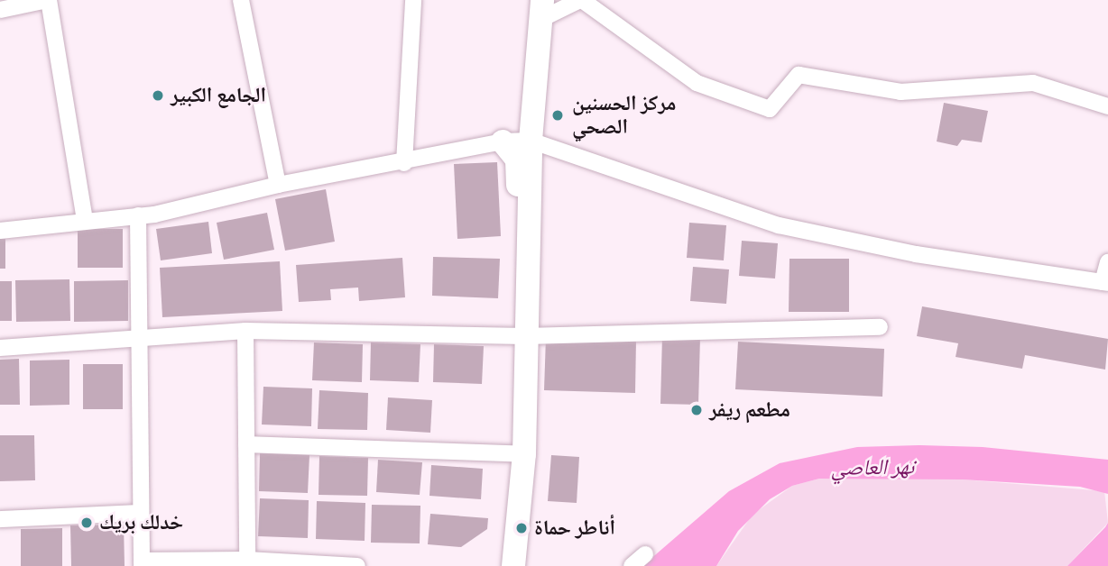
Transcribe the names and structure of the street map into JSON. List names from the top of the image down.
{
  "water": ["نهر العاصي"],
  "places": [
    "الجامع الكبير",
    "مركز الحسنين الصحي",
    "مطعم ريفر",
    "خدلك بريك",
    "أناطر حماة"
  ]
}
